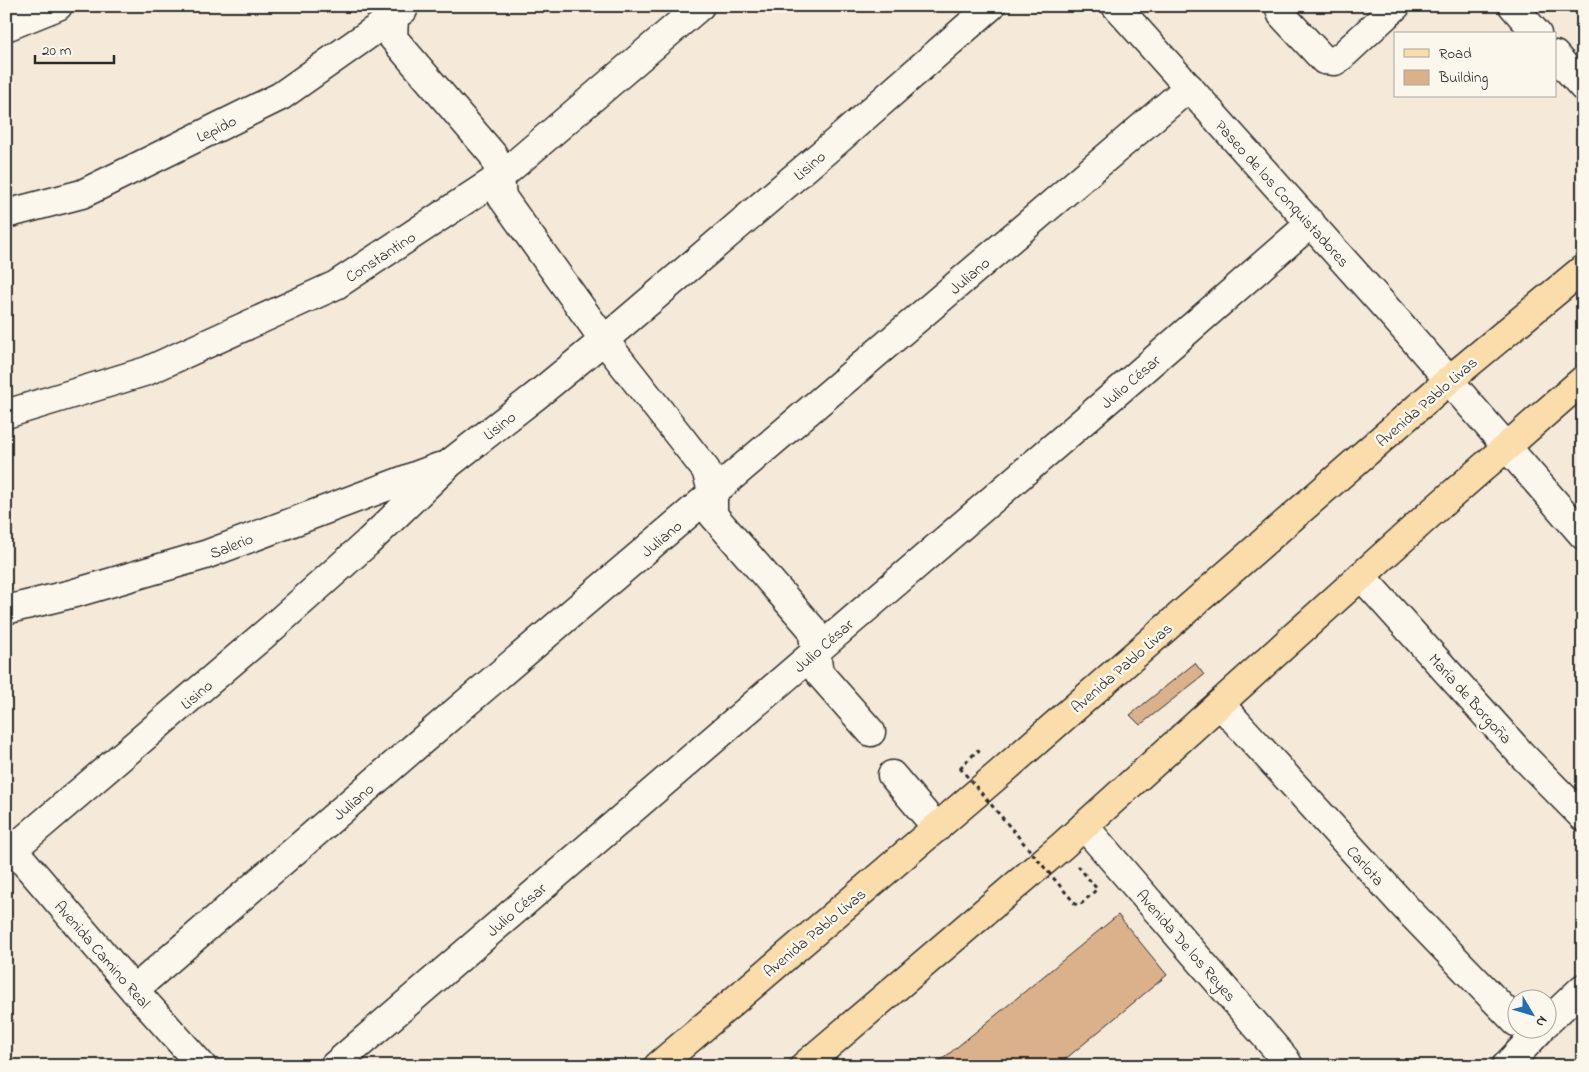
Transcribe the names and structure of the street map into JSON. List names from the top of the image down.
{
  "streets": {
    "main road": ["Avenida Pablo Livas"],
    "street": [
      "Lepido",
      "Lisino",
      "Paseo de los Conquistadores",
      "Constantino",
      "Juliano",
      "Julio César",
      "Salerio",
      "María de Borgoña",
      "Carlota",
      "Avenida De los Reyes",
      "Avenida Camino Real"
    ]
  },
  "crossings": [
    ["Lisino", "Salerio"],
    ["Lisino", "Avenida Camino Real"],
    ["Paseo de los Conquistadores", "Juliano"],
    ["Paseo de los Conquistadores", "Julio César"],
    ["Paseo de los Conquistadores", "Avenida Pablo Livas"],
    ["Juliano", "Avenida Camino Real"]
  ],
  "legend": ["Road", "Building"],
  "scale_bar": "20 m",
  "north": "bottom right"
}
